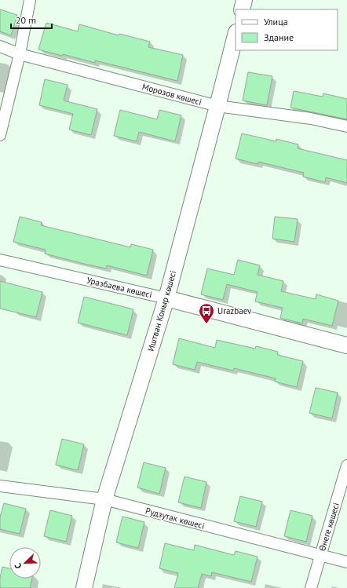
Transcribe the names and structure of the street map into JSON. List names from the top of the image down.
{
  "streets": {
    "street": [
      "Морозов көшесі",
      "Уразбаева көшесі",
      "Иштван Коныр көшесі",
      "Рудзутак көшесі",
      "Өнеге көшесі"
    ]
  },
  "crossings": [
    ["Морозов көшесі", "Иштван Коныр көшесі"],
    ["Уразбаева көшесі", "Иштван Коныр көшесі"],
    ["Иштван Коныр көшесі", "Рудзутак көшесі"],
    ["Рудзутак көшесі", "Өнеге көшесі"]
  ],
  "places": {
    "bus stop": ["Urazbaev"]
  },
  "legend": ["Улица", "Здание"],
  "scale_bar": "20 m",
  "north": "bottom left"
}
